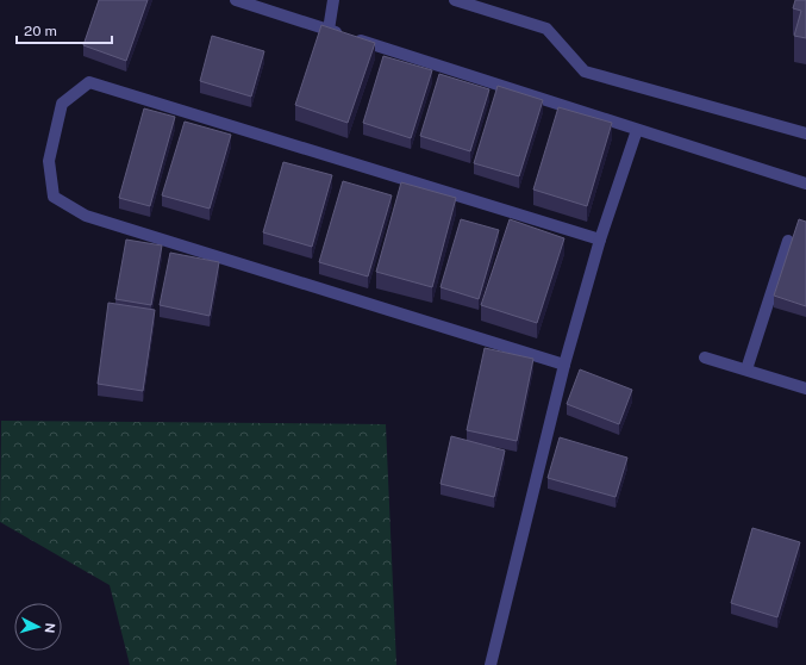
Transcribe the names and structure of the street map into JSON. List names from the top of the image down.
{
  "scale_bar": "20 m",
  "north": "right"
}
